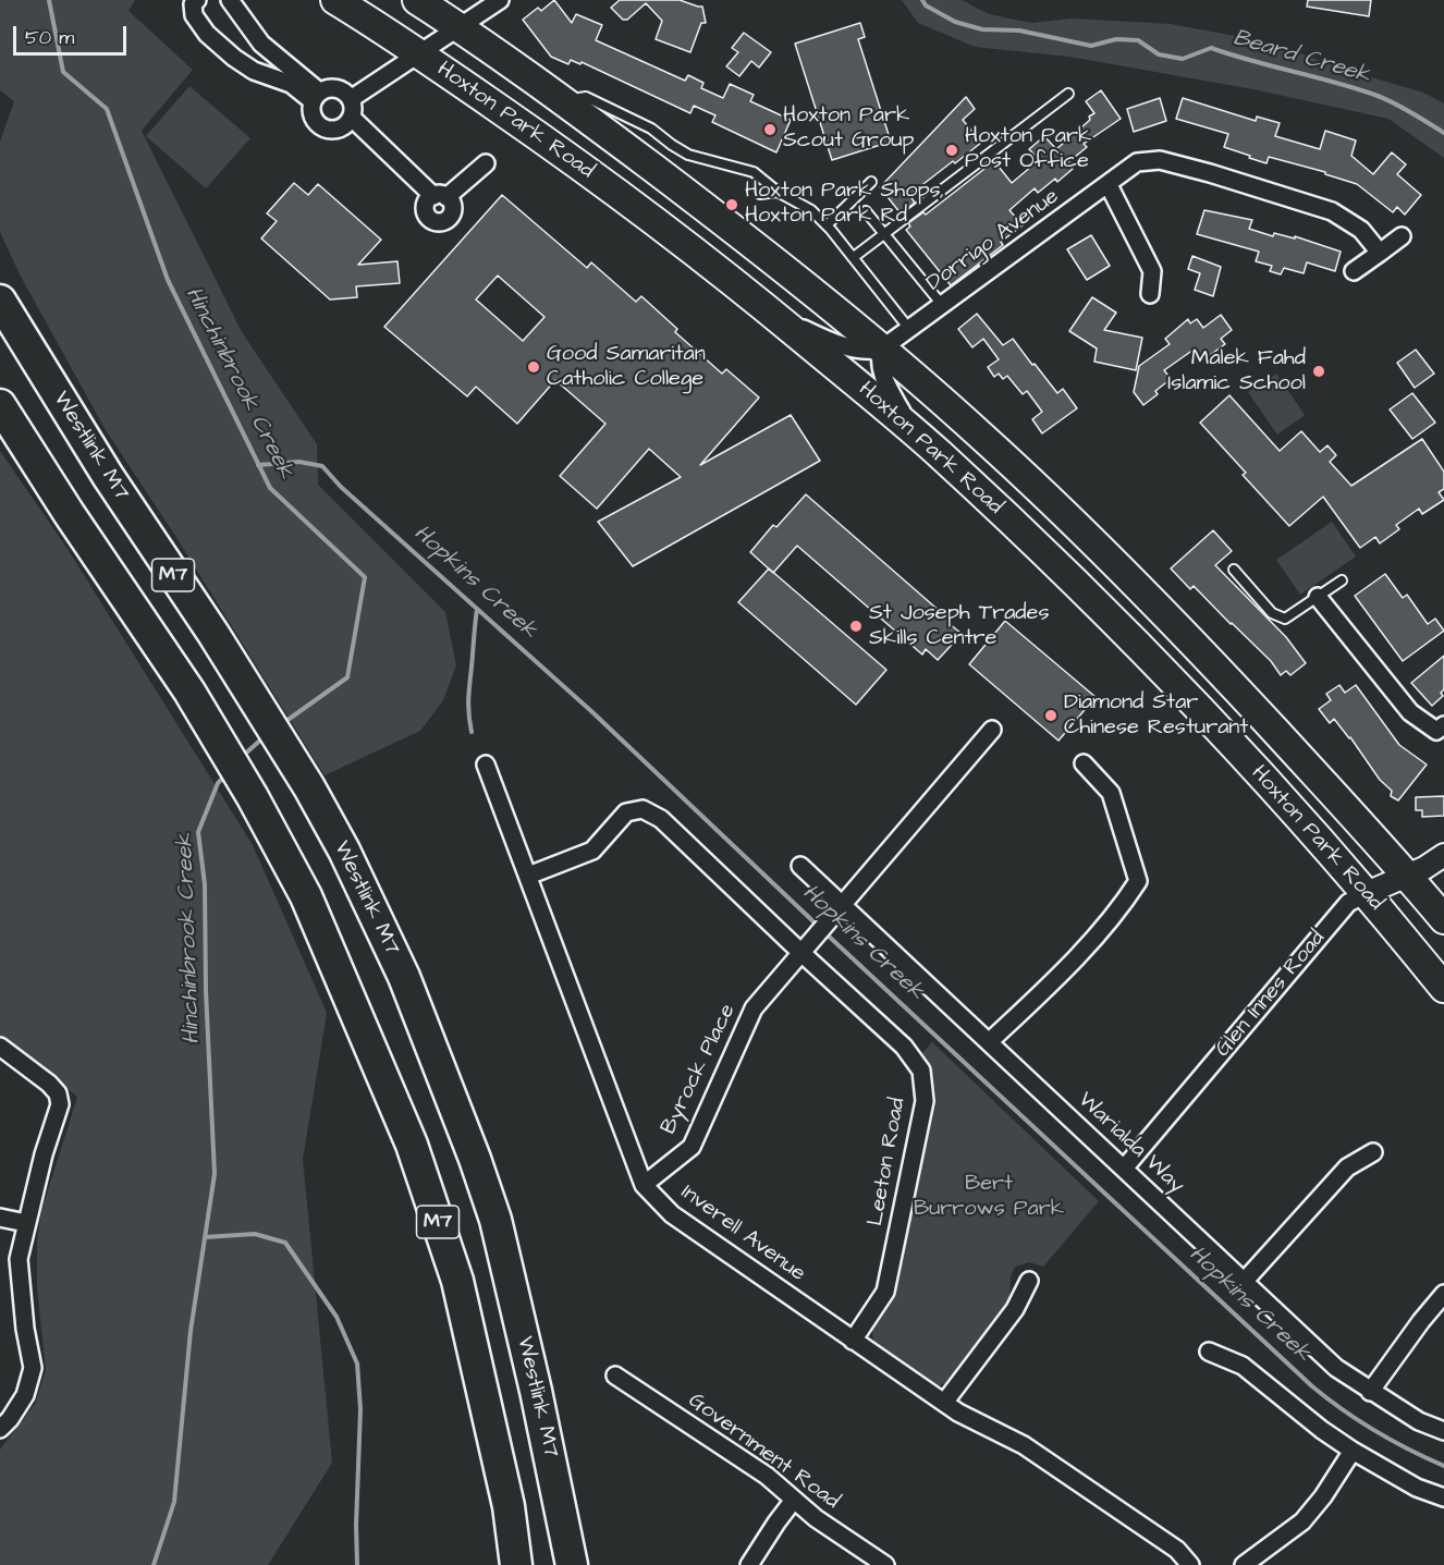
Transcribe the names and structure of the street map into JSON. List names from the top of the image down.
{
  "streets": {
    "highway": ["Westlink M7", "M7"],
    "main road": ["Hoxton Park Road"],
    "street": [
      "Dorrigo Avenue",
      "Glen Innes Road",
      "Byrock Place",
      "Warialda Way",
      "Leeton Road",
      "Inverell Avenue",
      "Government Road"
    ]
  },
  "crossings": [
    ["Hoxton Park Road", "Dorrigo Avenue"],
    ["Hoxton Park Road", "Glen Innes Road"],
    ["Glen Innes Road", "Warialda Way"],
    ["Byrock Place", "Warialda Way"],
    ["Byrock Place", "Leeton Road"],
    ["Byrock Place", "Inverell Avenue"],
    ["Leeton Road", "Inverell Avenue"]
  ],
  "water": ["Beard Creek", "Hinchinbrook Creek", "Hopkins Creek"],
  "parks": ["Bert Burrows Park"],
  "places": [
    "Hoxton Park Scout Group",
    "Hoxton Park Post Office",
    "Hoxton Park Shops, Hoxton Park Rd",
    "Good Samaritan Catholic College",
    "Malek Fahd Islamic School",
    "St Joseph Trades Skills Centre",
    "Diamond Star Chinese Resturant"
  ],
  "scale_bar": "50 m"
}
